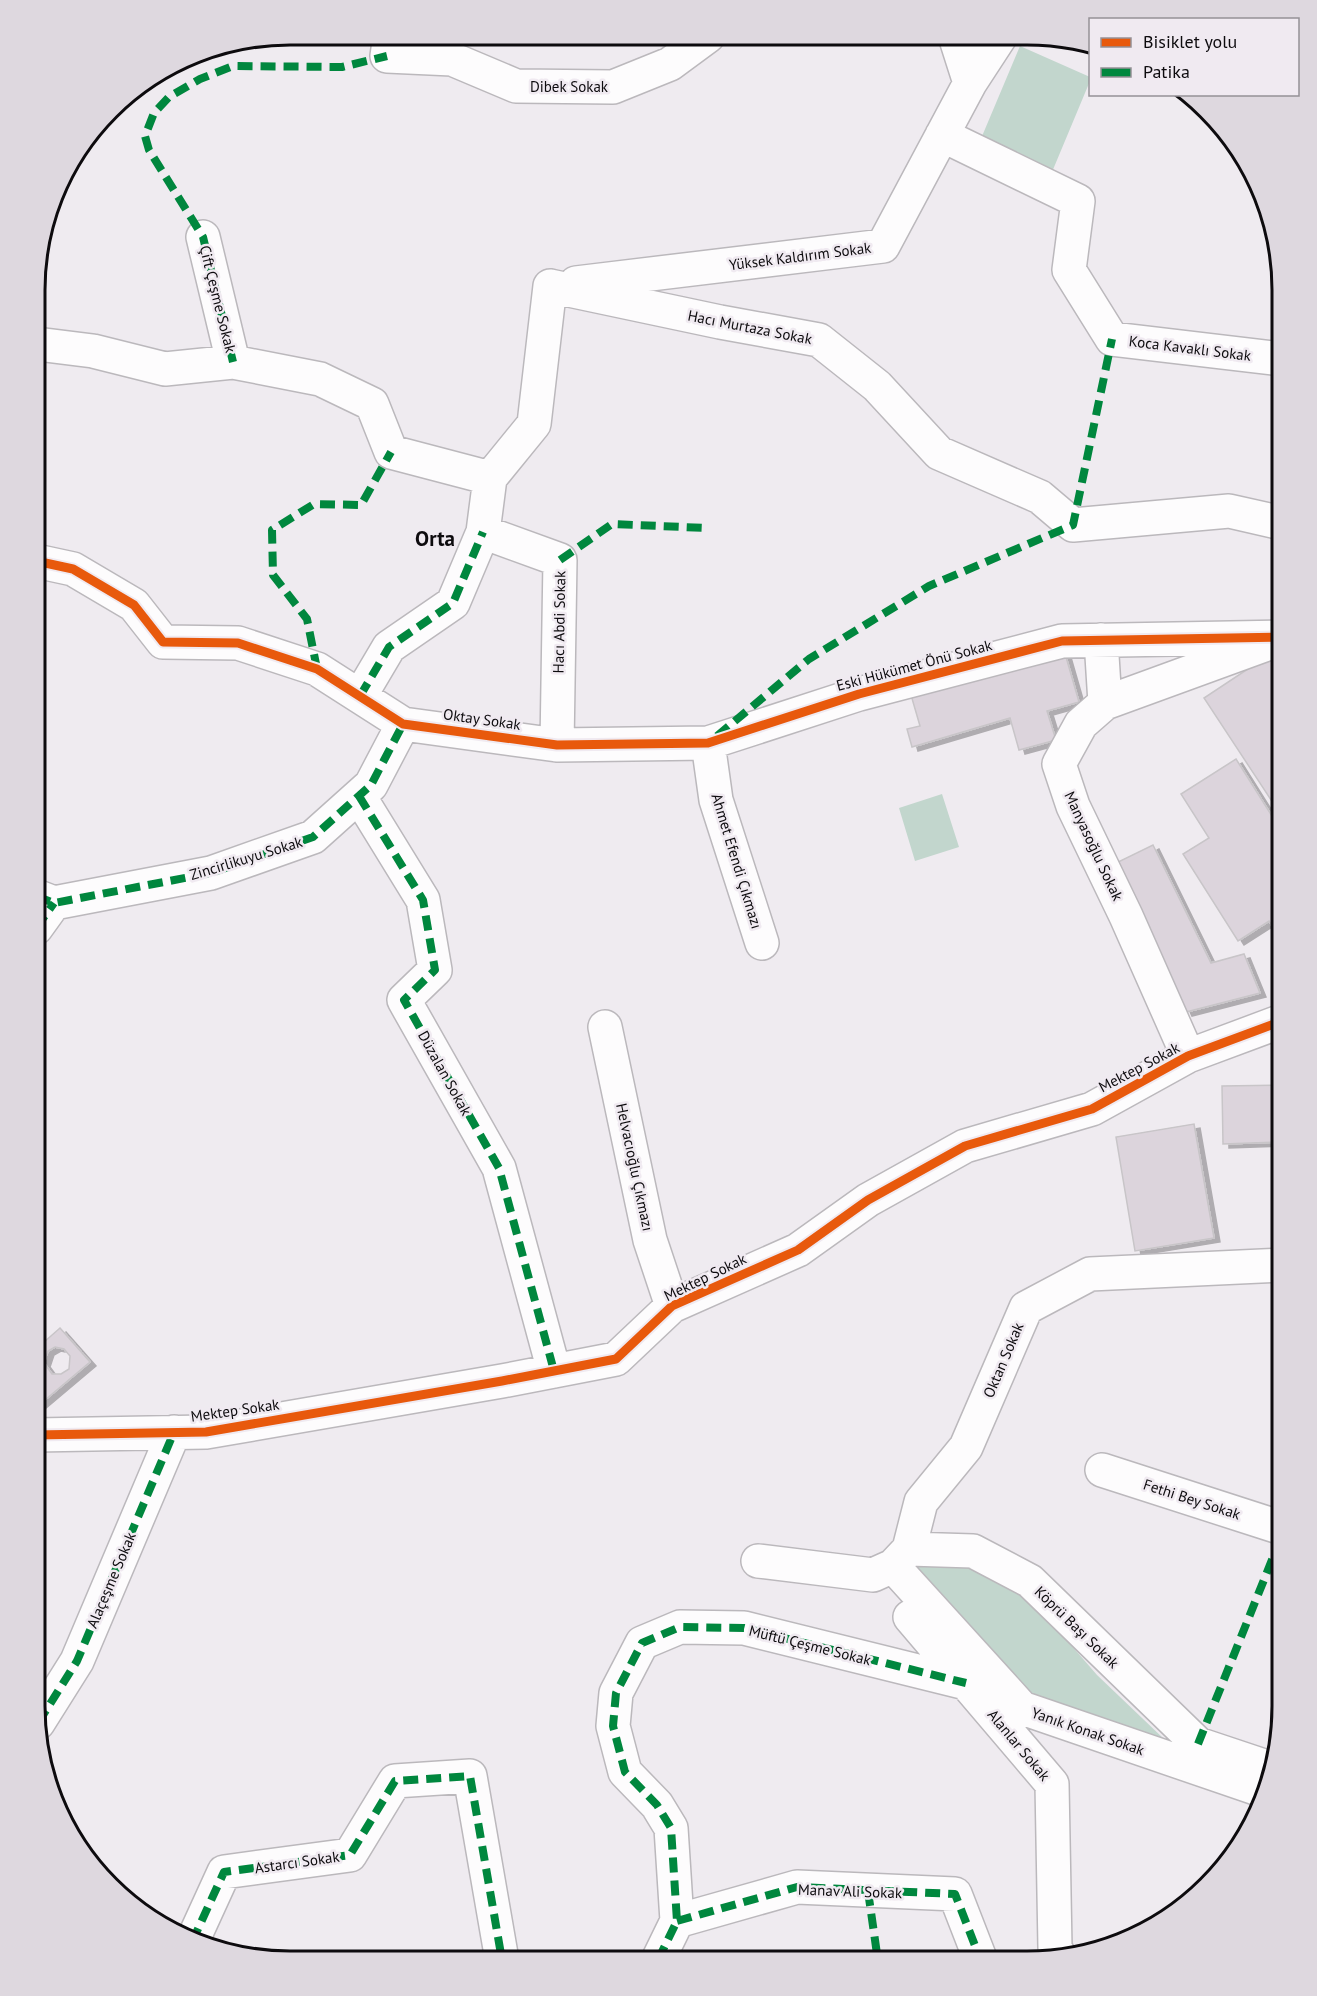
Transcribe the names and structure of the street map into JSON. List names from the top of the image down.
{
  "streets": {
    "street": [
      "Dibek Sokak",
      "Yüksek Kaldırım Sokak",
      "Çift Çeşme Sokak",
      "Hacı Murtaza Sokak",
      "Koca Kavaklı Sokak",
      "Hacı Abdi Sokak",
      "Eski Hükümet Önü Sokak",
      "Oktay Sokak",
      "Manyasoğlu Sokak",
      "Zincirlikuyu Sokak",
      "Ahmet Efendi Çıkmazı",
      "Mektep Sokak",
      "Düzalan Sokak",
      "Helvacıoğlu Çıkmazı",
      "Oktan Sokak",
      "Fethi Bey Sokak",
      "Alaçeşme Sokak",
      "Köprü Başı Sokak",
      "Müftü Çeşme Sokak",
      "Yanık Konak Sokak",
      "Alanlar Sokak",
      "Astarcı Sokak",
      "Manav Ali Sokak"
    ]
  },
  "crossings": [
    ["Yüksek Kaldırım Sokak", "Hacı Murtaza Sokak"],
    ["Yüksek Kaldırım Sokak", "Koca Kavaklı Sokak"],
    ["Hacı Abdi Sokak", "Eski Hükümet Önü Sokak"],
    ["Hacı Abdi Sokak", "Oktay Sokak"],
    ["Eski Hükümet Önü Sokak", "Oktay Sokak"],
    ["Eski Hükümet Önü Sokak", "Ahmet Efendi Çıkmazı"],
    ["Oktay Sokak", "Zincirlikuyu Sokak"],
    ["Manyasoğlu Sokak", "Mektep Sokak"],
    ["Zincirlikuyu Sokak", "Düzalan Sokak"],
    ["Mektep Sokak", "Düzalan Sokak"],
    ["Mektep Sokak", "Helvacıoğlu Çıkmazı"],
    ["Mektep Sokak", "Alaçeşme Sokak"],
    ["Oktan Sokak", "Köprü Başı Sokak"],
    ["Oktan Sokak", "Yanık Konak Sokak"],
    ["Oktan Sokak", "Alanlar Sokak"],
    ["Köprü Başı Sokak", "Yanık Konak Sokak"],
    ["Köprü Başı Sokak", "Alanlar Sokak"],
    ["Müftü Çeşme Sokak", "Alanlar Sokak"],
    ["Müftü Çeşme Sokak", "Manav Ali Sokak"],
    ["Yanık Konak Sokak", "Alanlar Sokak"]
  ],
  "districts": ["Orta"],
  "legend": ["Bisiklet yolu", "Patika"]
}
